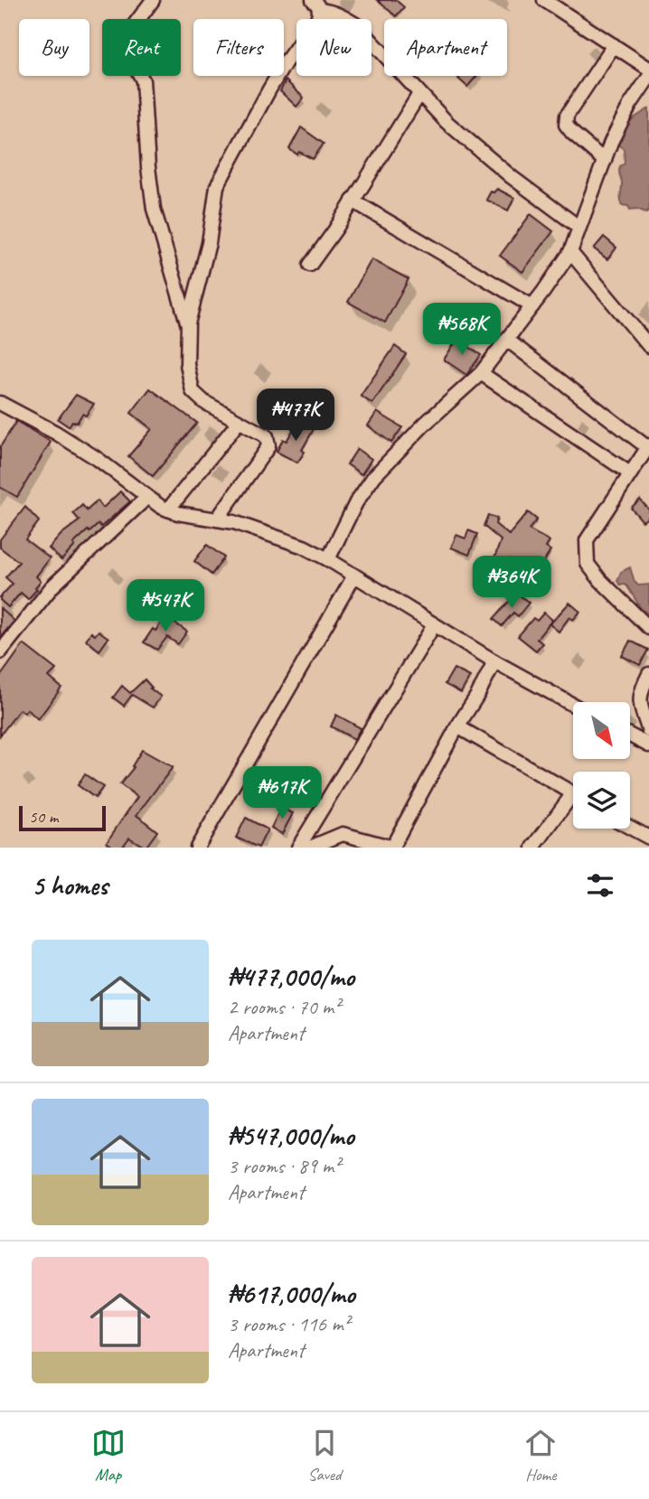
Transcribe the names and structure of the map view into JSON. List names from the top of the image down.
{
  "scale_bar": "50 m",
  "north": "bottom right",
  "page": {
    "chip": [
      "Buy",
      "Rent",
      "Filters",
      "New",
      "Apartment"
    ],
    "price": [
      "₦568K",
      "₦477K",
      "₦364K",
      "₦547K",
      "₦617K"
    ],
    "scale": "50 m",
    "heading": "5 homes",
    "list": [
      {
        "name": "₦477,000/mo",
        "note": "2 rooms · 70 m² · Apartment"
      },
      {
        "name": "₦547,000/mo",
        "note": "3 rooms · 89 m² · Apartment"
      },
      {
        "name": "₦617,000/mo",
        "note": "3 rooms · 116 m² · Apartment"
      }
    ],
    "tabs": ["Map", "Saved", "Home"]
  }
}
